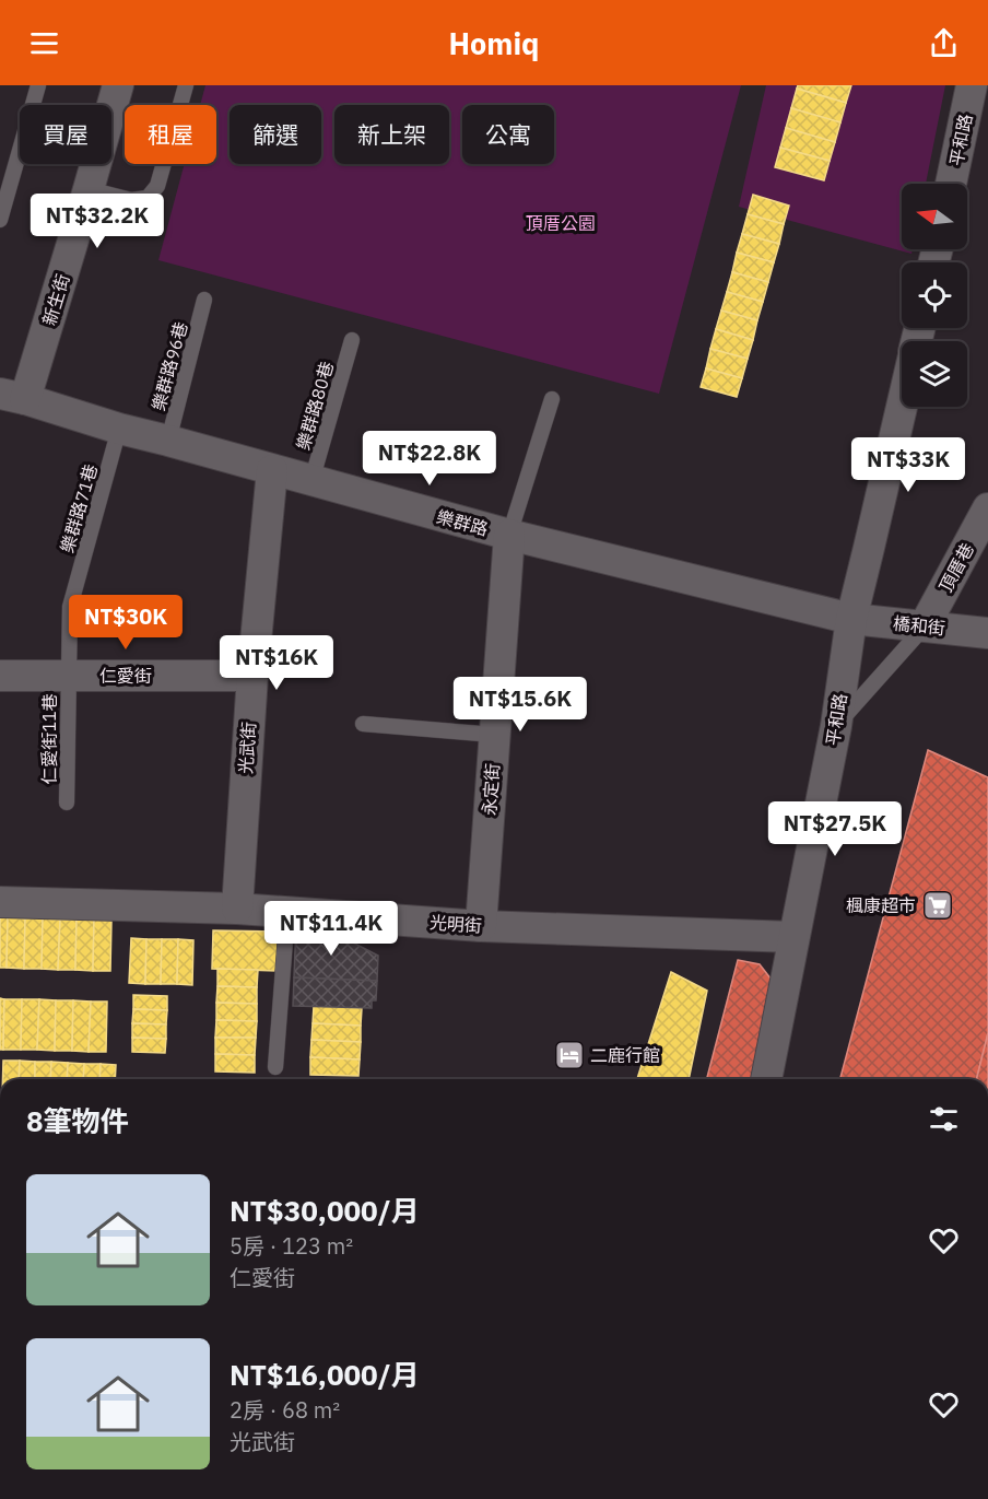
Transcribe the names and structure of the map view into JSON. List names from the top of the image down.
{
  "streets": {
    "street": [
      "平和路",
      "新生街",
      "樂群路",
      "頂厝巷",
      "橋和街",
      "仁愛街",
      "光武街",
      "永定街",
      "光明街"
    ],
    "lane": [
      "樂群路96巷",
      "樂群路80巷",
      "樂群路71巷",
      "仁愛街11巷"
    ]
  },
  "crossings": [
    ["平和路", "樂群路"],
    ["平和路", "橋和街"],
    ["平和路", "光明街"],
    ["新生街", "樂群路"],
    ["樂群路96巷", "樂群路"],
    ["樂群路80巷", "樂群路"],
    ["樂群路71巷", "樂群路"],
    ["樂群路71巷", "仁愛街"],
    ["樂群路71巷", "仁愛街11巷"],
    ["樂群路", "橋和街"],
    ["樂群路", "光武街"],
    ["樂群路", "永定街"],
    ["頂厝巷", "橋和街"],
    ["仁愛街", "仁愛街11巷"],
    ["仁愛街", "光武街"],
    ["光武街", "光明街"],
    ["永定街", "光明街"]
  ],
  "parks": ["頂厝公園"],
  "places": {
    "supermarket": ["楓康超市"],
    "hotel": ["二鹿行館"]
  },
  "north": "left",
  "page": {
    "header": "Homiq",
    "chip": [
      "買屋",
      "租屋",
      "篩選",
      "新上架",
      "公寓"
    ],
    "price": [
      "NT$32.2K",
      "NT$22.8K",
      "NT$33K",
      "NT$30K",
      "NT$16K",
      "NT$15.6K",
      "NT$27.5K",
      "NT$11.4K"
    ],
    "heading": "8筆物件",
    "list": [
      {
        "name": "NT$30,000/月",
        "note": "5房 · 123 m² · 仁愛街"
      },
      {
        "name": "NT$16,000/月",
        "note": "2房 · 68 m² · 光武街"
      }
    ]
  }
}
